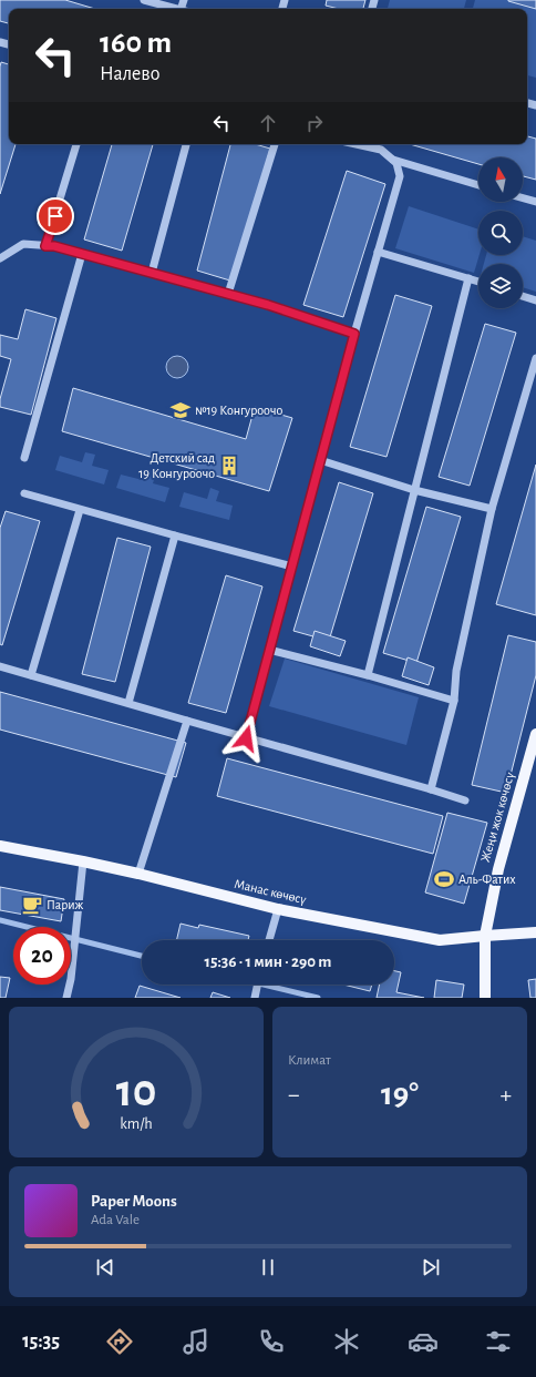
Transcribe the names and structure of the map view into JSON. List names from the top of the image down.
{
  "streets": {
    "main road": ["Жеңи жок көчөсү", "Манас көчөсү"]
  },
  "crossings": [
    ["Жеңи жок көчөсү", "Манас көчөсү"]
  ],
  "places": {
    "school or university": ["№19 Конгуроочо"],
    "building": ["Детский сад 19 Конгуроочо"],
    "sports": ["Аль-Фатих"],
    "cafe": ["Париж"]
  },
  "north": "top",
  "page": {
    "turn": ["160 m", "Налево"],
    "limit": "20",
    "trip": "15:36 · 1 мин · 290 m",
    "tile": "Климат",
    "heat": ["−", "19°", "+"],
    "song": ["Paper Moons", "Ada Vale"],
    "tabs": "15:35",
    "gauge": ["10", "km/h"]
  }
}
